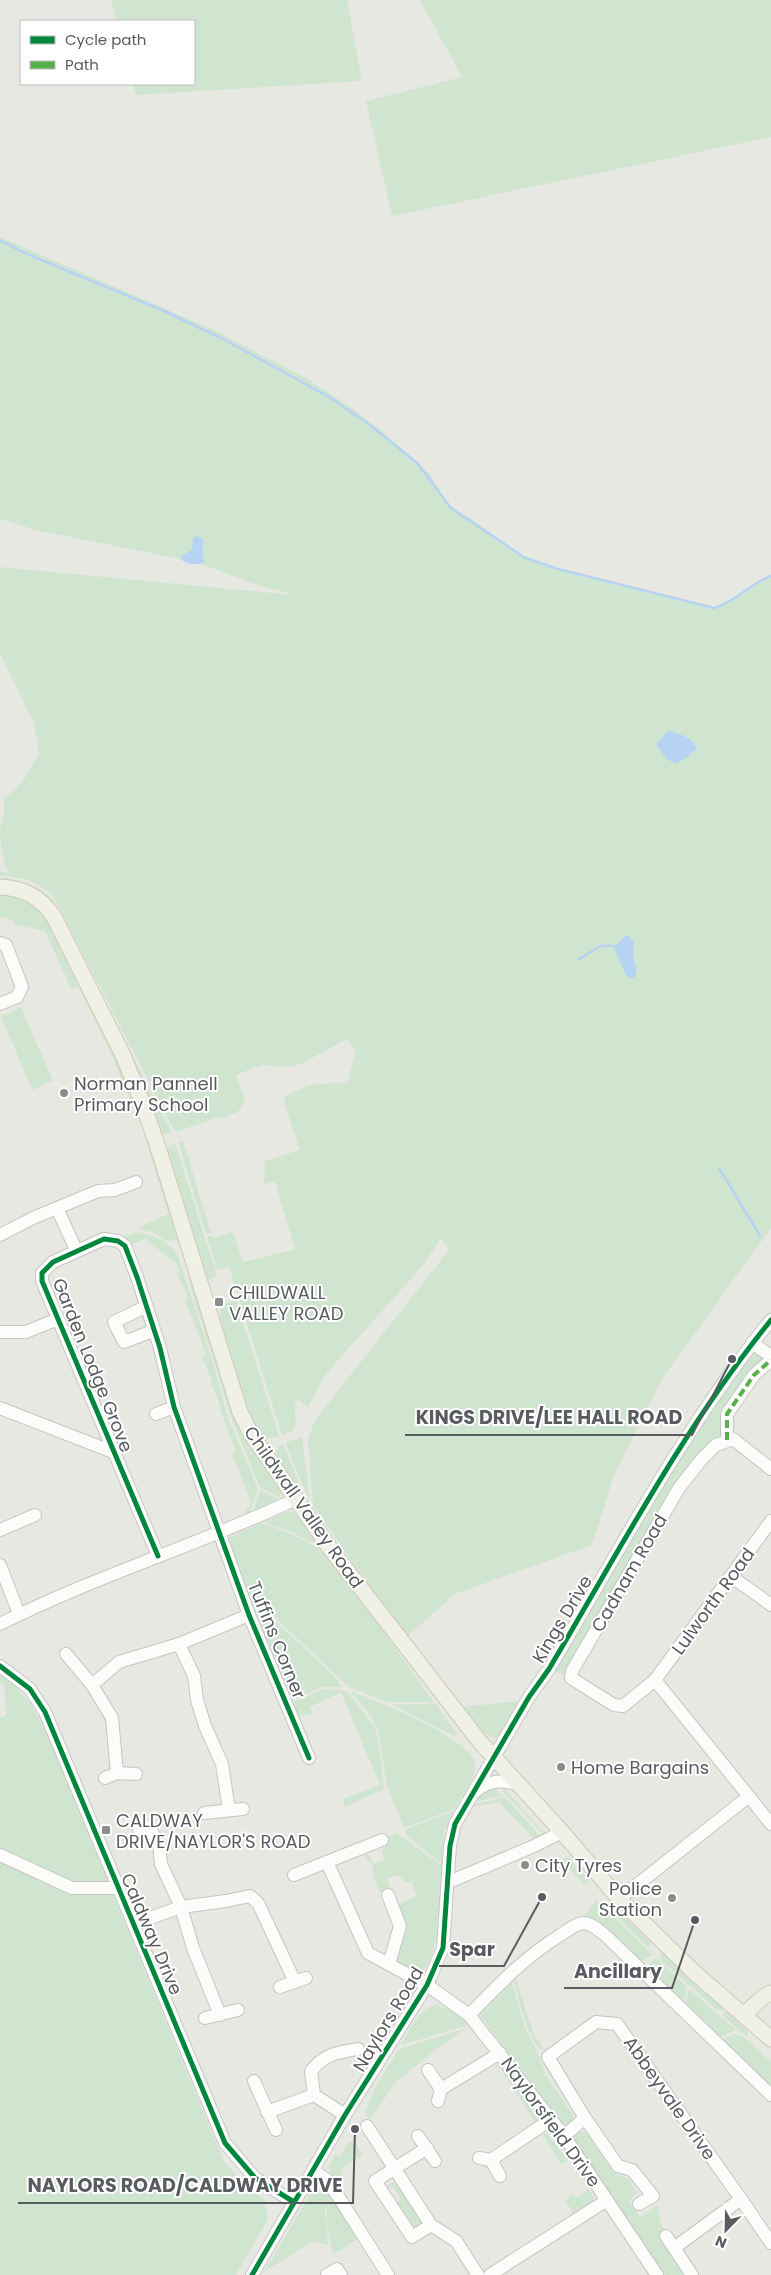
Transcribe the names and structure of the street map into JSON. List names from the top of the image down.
{
  "streets": {
    "main road": ["Childwall Valley Road"],
    "street": [
      "Garden Lodge Grove",
      "Cadnam Road",
      "Lulworth Road",
      "Kings Drive",
      "Tuffins Corner",
      "Caldway Drive",
      "Naylors Road",
      "Abbeyvale Drive",
      "Naylorsfield Drive"
    ]
  },
  "crossings": [
    ["Garden Lodge Grove", "Tuffins Corner"],
    ["Childwall Valley Road", "Kings Drive"],
    ["Childwall Valley Road", "Naylors Road"],
    ["Cadnam Road", "Lulworth Road"],
    ["Kings Drive", "Naylors Road"],
    ["Caldway Drive", "Naylors Road"],
    ["Naylors Road", "Naylorsfield Drive"]
  ],
  "places": {
    "other": [
      "Norman Pannell Primary School",
      "KINGS DRIVE/LEE HALL ROAD",
      "Home Bargains",
      "City Tyres",
      "Spar",
      "Police Station",
      "Ancillary",
      "NAYLORS ROAD/CALDWAY DRIVE"
    ],
    "transit": ["CHILDWALL VALLEY ROAD", "CALDWAY DRIVE/NAYLOR'S ROAD"]
  },
  "legend": ["Cycle path", "Path"],
  "north": "bottom left"
}
